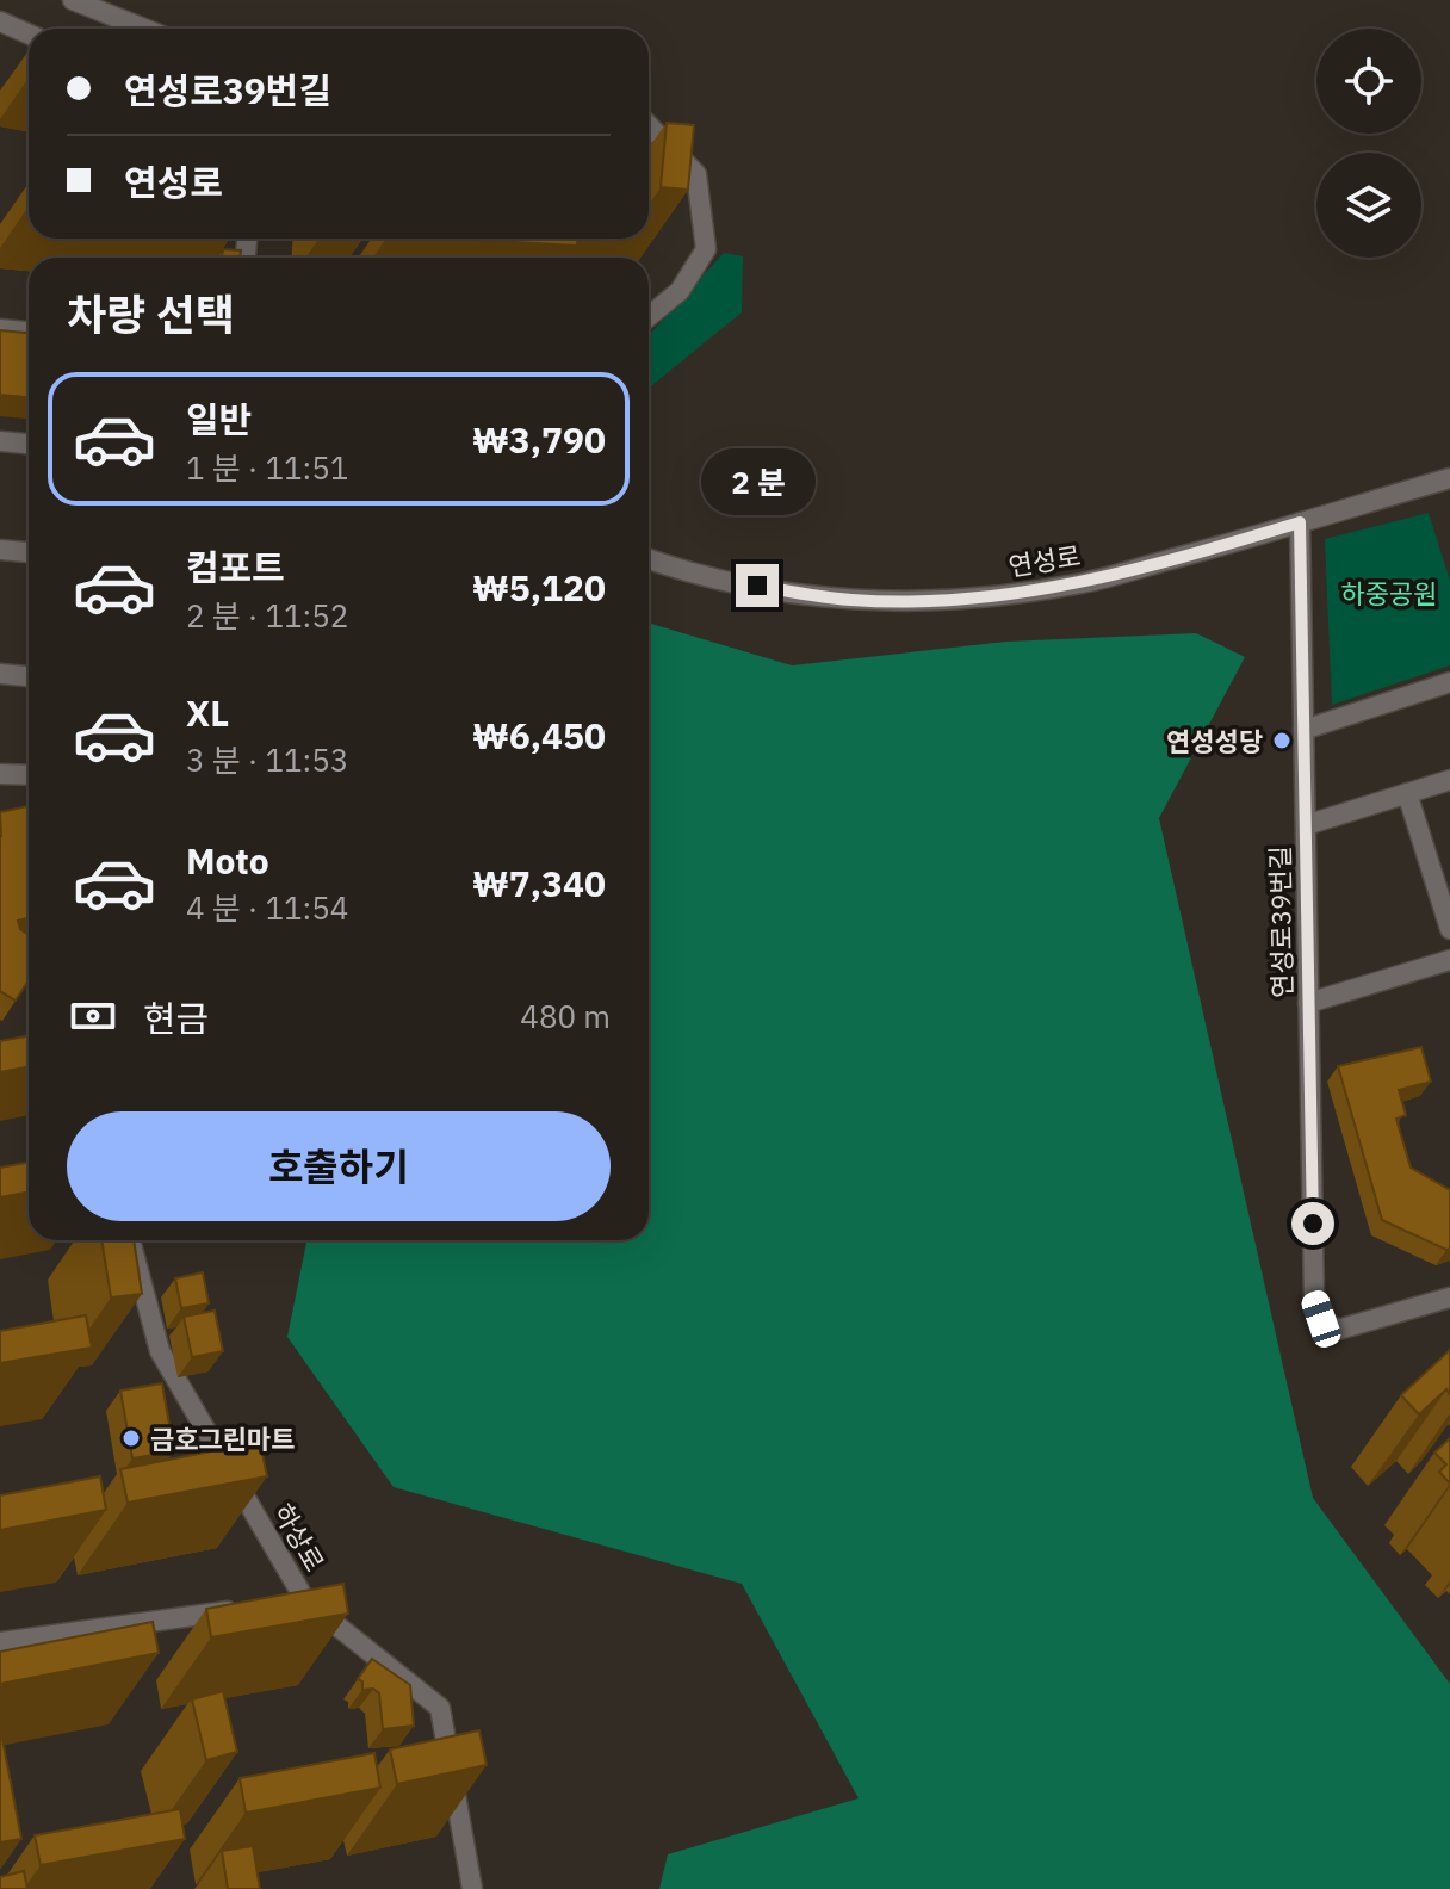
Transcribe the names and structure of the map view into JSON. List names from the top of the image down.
{
  "streets": {
    "street": ["연성로", "연성로39번길", "하상로"]
  },
  "crossings": [
    ["연성로", "연성로39번길"]
  ],
  "parks": ["하중공원"],
  "places": ["연성성당", "금호그린마트"],
  "page": {
    "banner": ["연성로39번길", "연성로"],
    "heading": "차량 선택",
    "list": [
      {
        "name": "일반",
        "note": "1 분 · 11:51",
        "value": "₩3,790"
      },
      {
        "name": "컴포트",
        "note": "2 분 · 11:52",
        "value": "₩5,120"
      },
      {
        "name": "XL",
        "note": "3 분 · 11:53",
        "value": "₩6,450"
      },
      {
        "name": "Moto",
        "note": "4 분 · 11:54",
        "value": "₩7,340"
      }
    ],
    "bubble": "2 분",
    "pay": ["현금", "480 m"],
    "buttons": "호출하기"
  }
}
